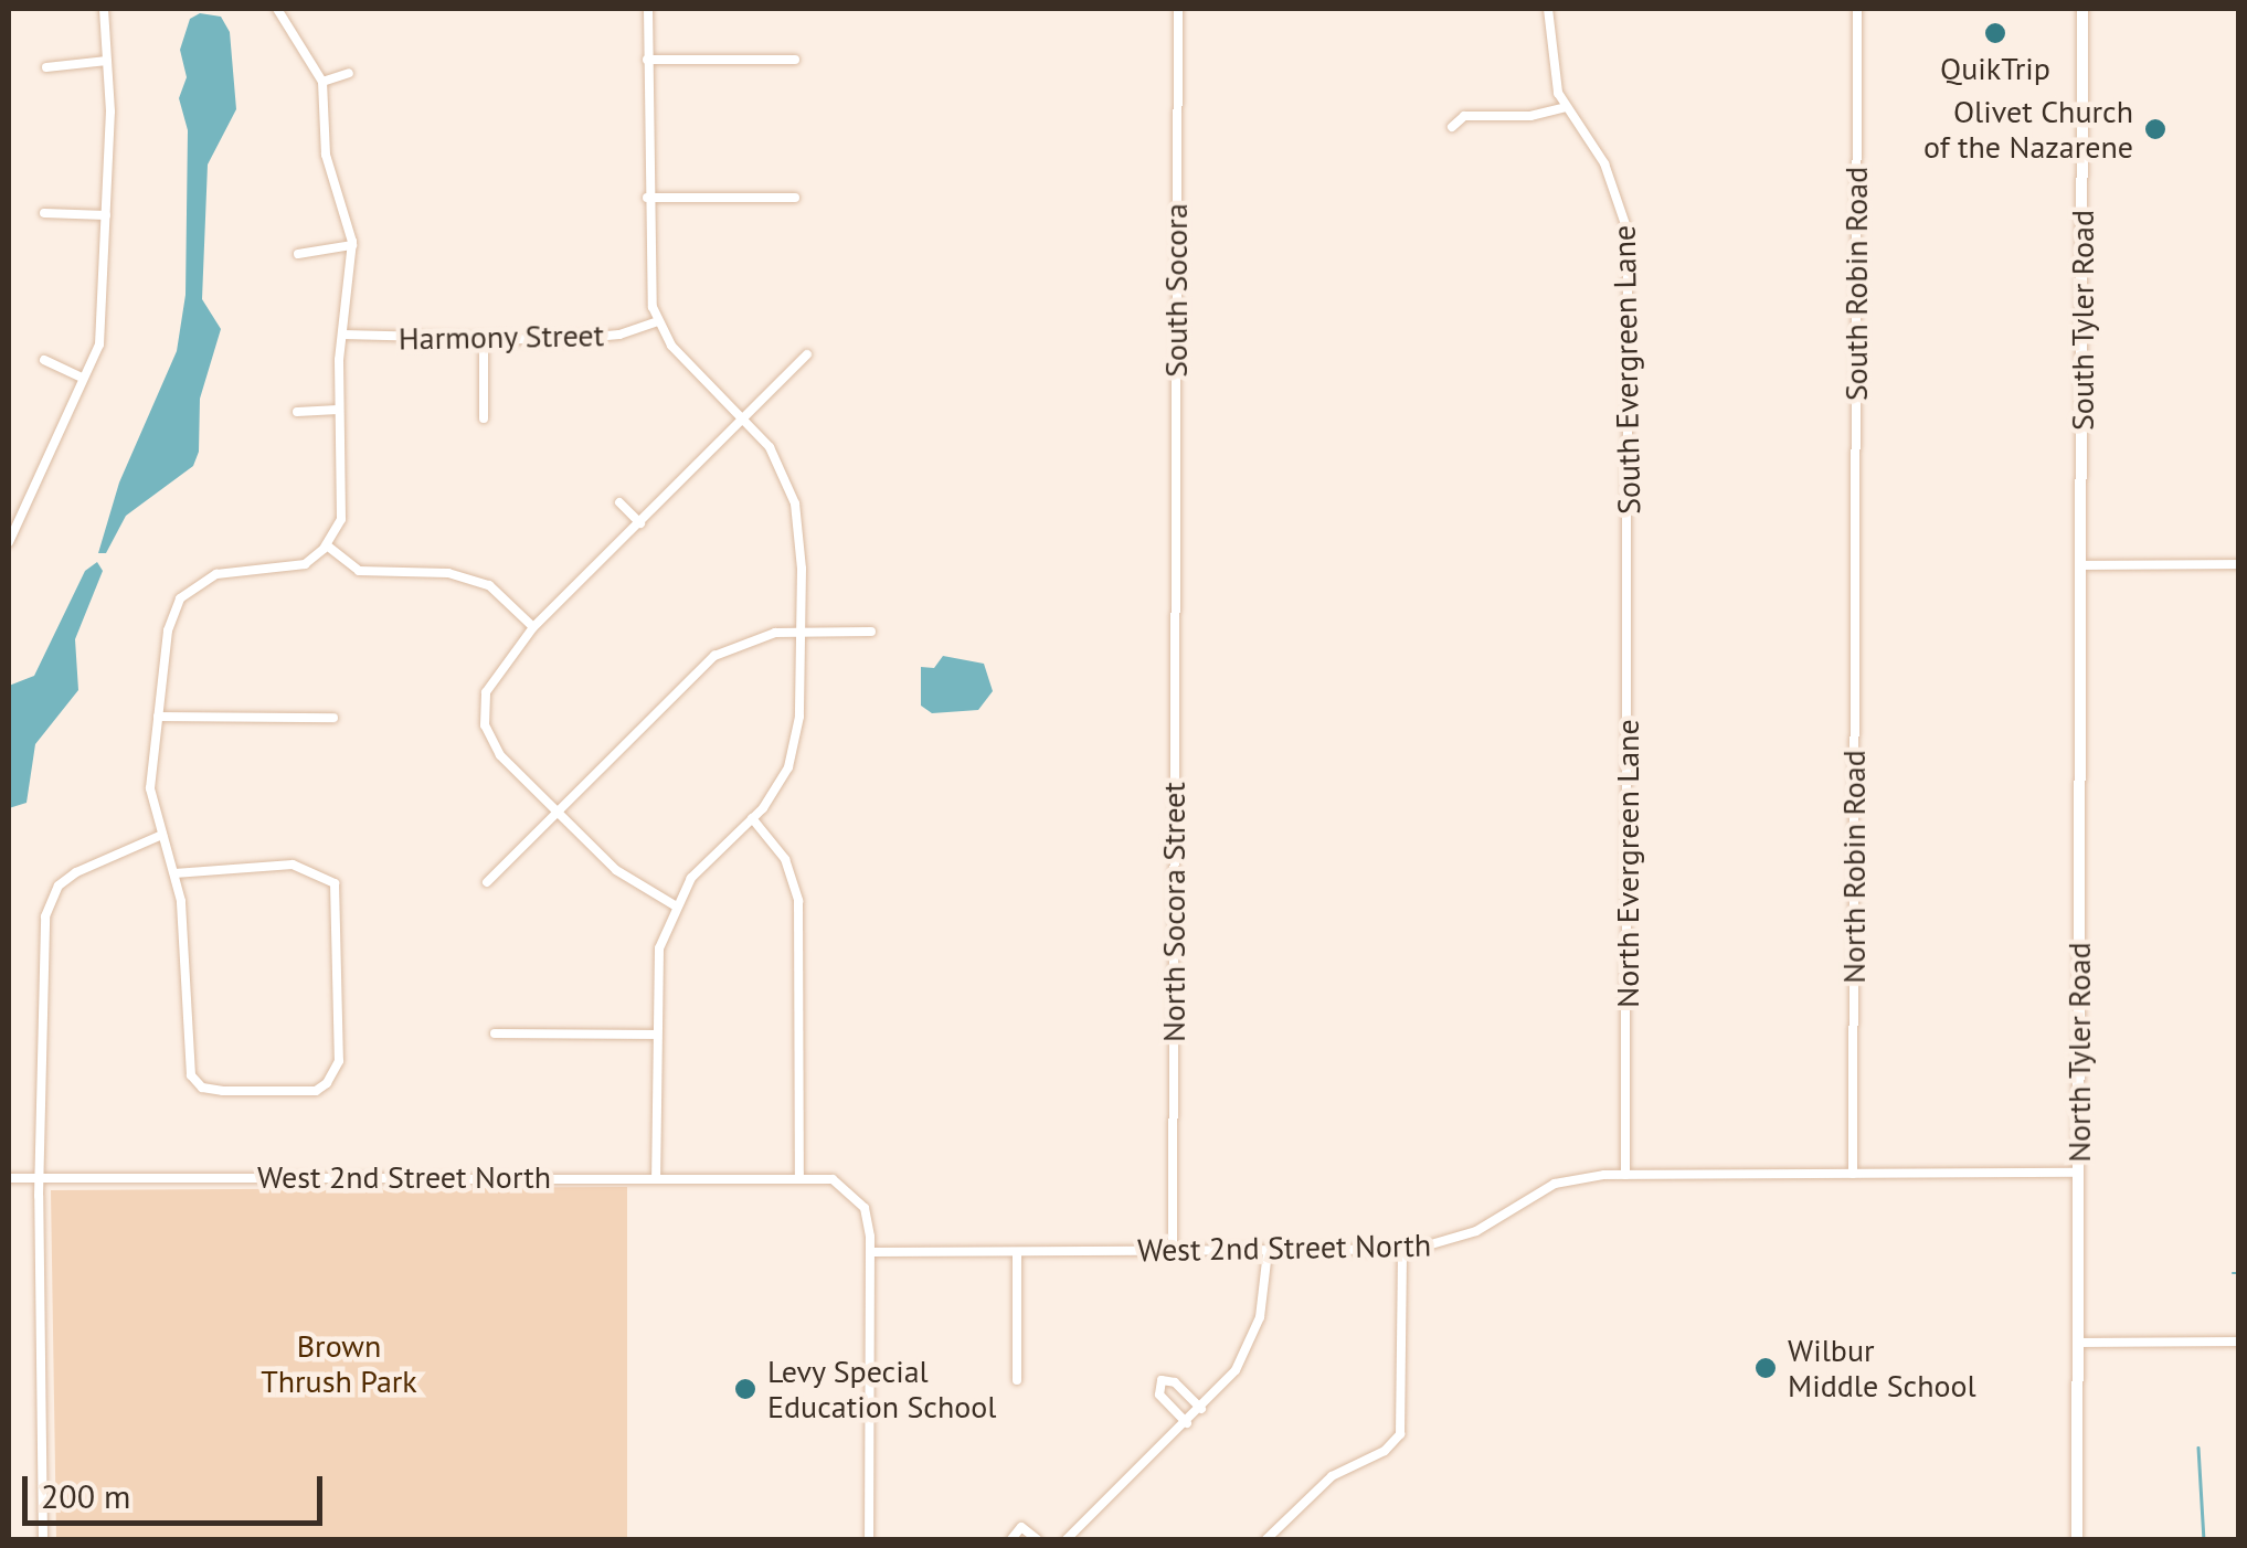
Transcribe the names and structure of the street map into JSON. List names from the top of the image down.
{
  "streets": {
    "main road": ["South Tyler Road", "North Tyler Road"],
    "street": [
      "South Robin Road",
      "South Socora",
      "Harmony Street",
      "South Evergreen Lane",
      "North Evergreen Lane",
      "North Robin Road",
      "North Socora Street",
      "West 2nd Street North"
    ]
  },
  "crossings": [
    ["South Robin Road", "North Robin Road"],
    ["South Socora", "North Socora Street"],
    ["South Tyler Road", "North Tyler Road"],
    ["South Evergreen Lane", "North Evergreen Lane"],
    ["North Evergreen Lane", "West 2nd Street North"],
    ["North Robin Road", "West 2nd Street North"],
    ["North Socora Street", "West 2nd Street North"],
    ["North Tyler Road", "West 2nd Street North"]
  ],
  "parks": ["Brown Thrush Park"],
  "places": [
    "QuikTrip",
    "Olivet Church of the Nazarene",
    "Wilbur Middle School",
    "Levy Special Education School"
  ],
  "scale_bar": "200 m"
}
